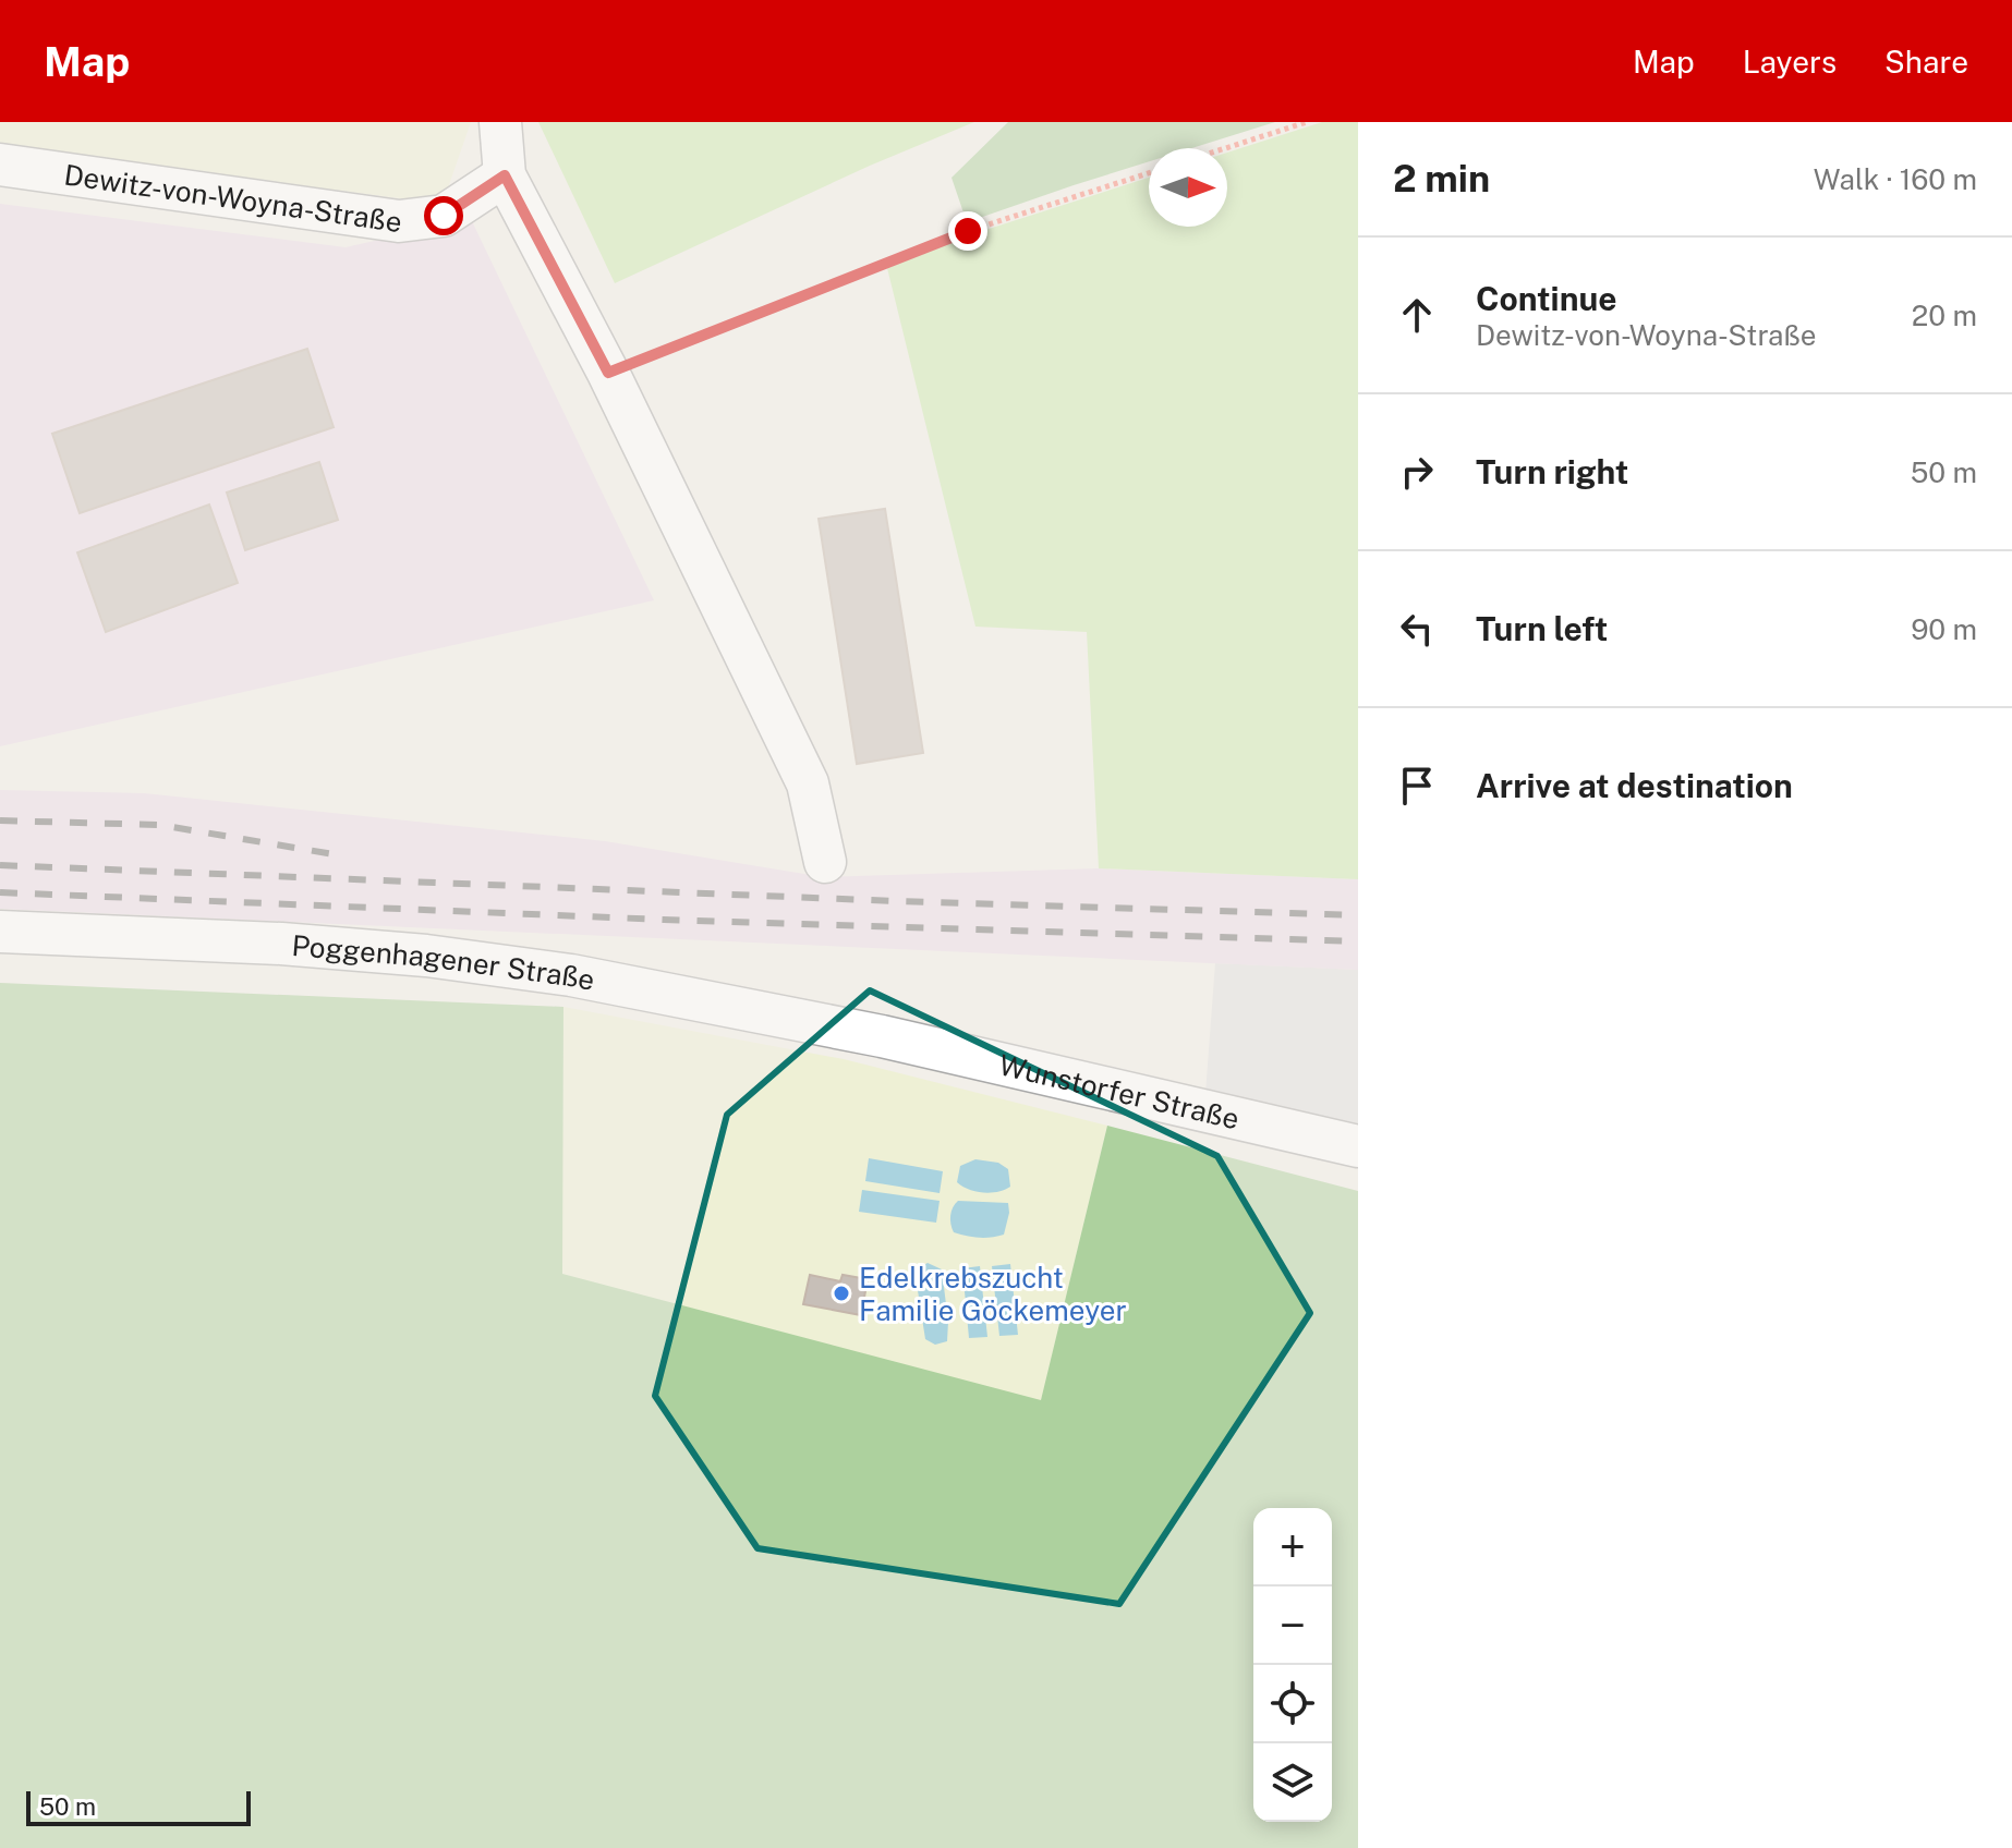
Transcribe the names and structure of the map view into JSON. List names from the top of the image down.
{
  "streets": {
    "street": ["Dewitz-von-Woyna-Straße", "Poggenhagener Straße", "Wunstorfer Straße"]
  },
  "crossings": [
    ["Poggenhagener Straße", "Wunstorfer Straße"]
  ],
  "places": ["Edelkrebszucht Familie Göckemeyer"],
  "scale_bar": "50 m",
  "north": "right",
  "page": {
    "header": "Map",
    "nav": ["Map", "Layers", "Share"],
    "heading": ["2 min", "Walk · 160 m"],
    "list": [
      ["Continue", "Dewitz-von-Woyna-Straße", "20 m"],
      ["Turn right", "50 m"],
      ["Turn left", "90 m"],
      "Arrive at destination"
    ],
    "map_buttons": ["+", "−"],
    "scale": "50 m"
  }
}
